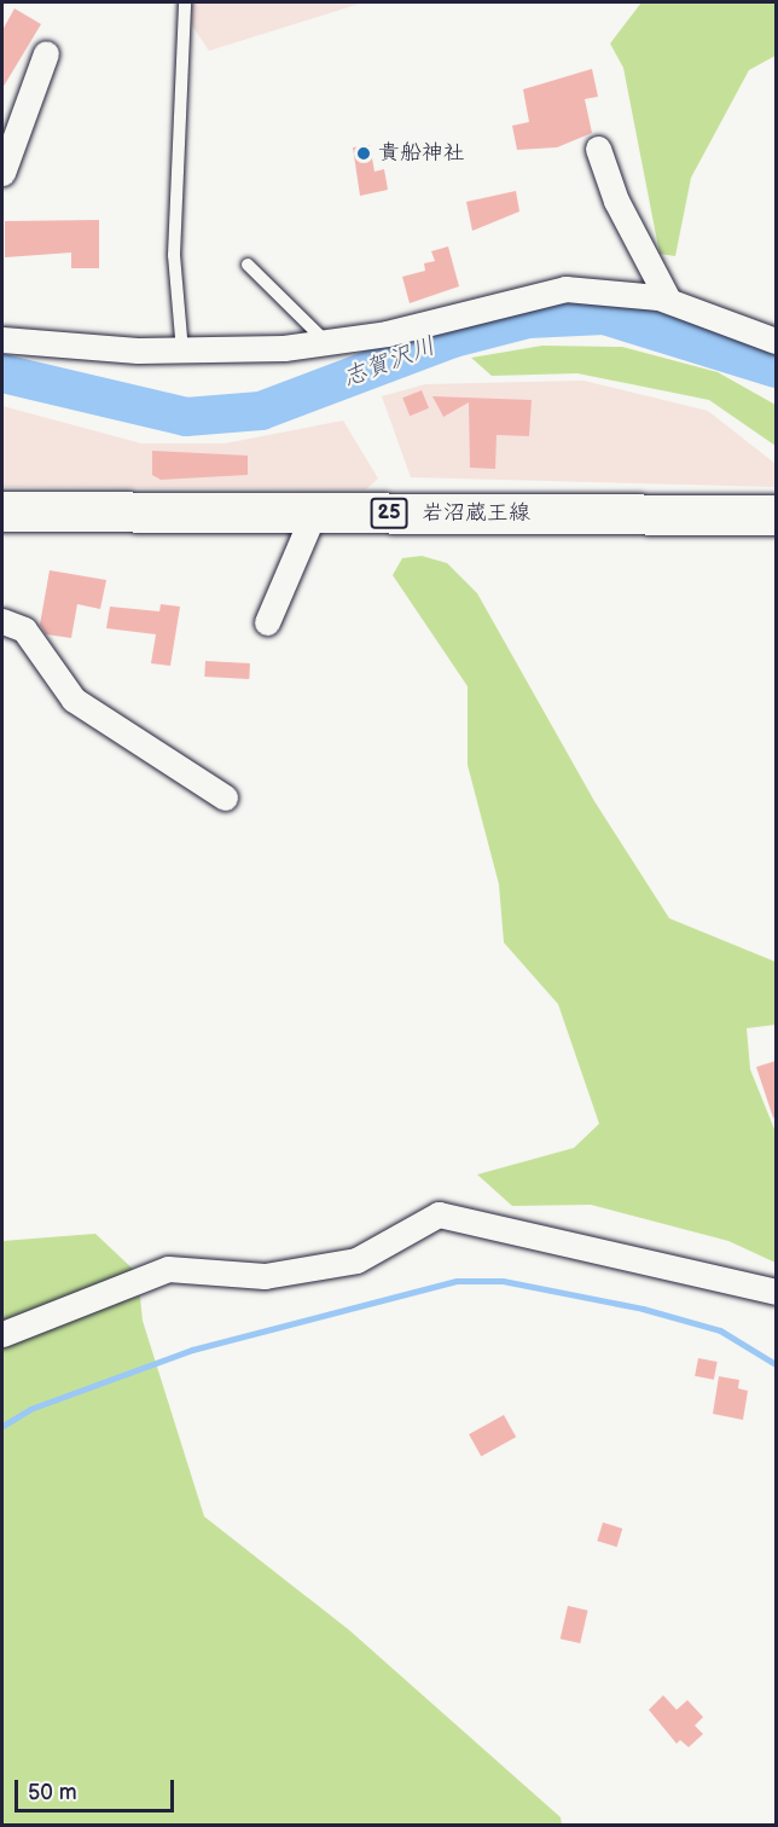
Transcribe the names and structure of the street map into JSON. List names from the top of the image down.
{
  "streets": {
    "main road": ["25", "岩沼蔵王線"]
  },
  "water": ["志賀沢川"],
  "places": ["貴船神社"],
  "scale_bar": "50 m"
}
